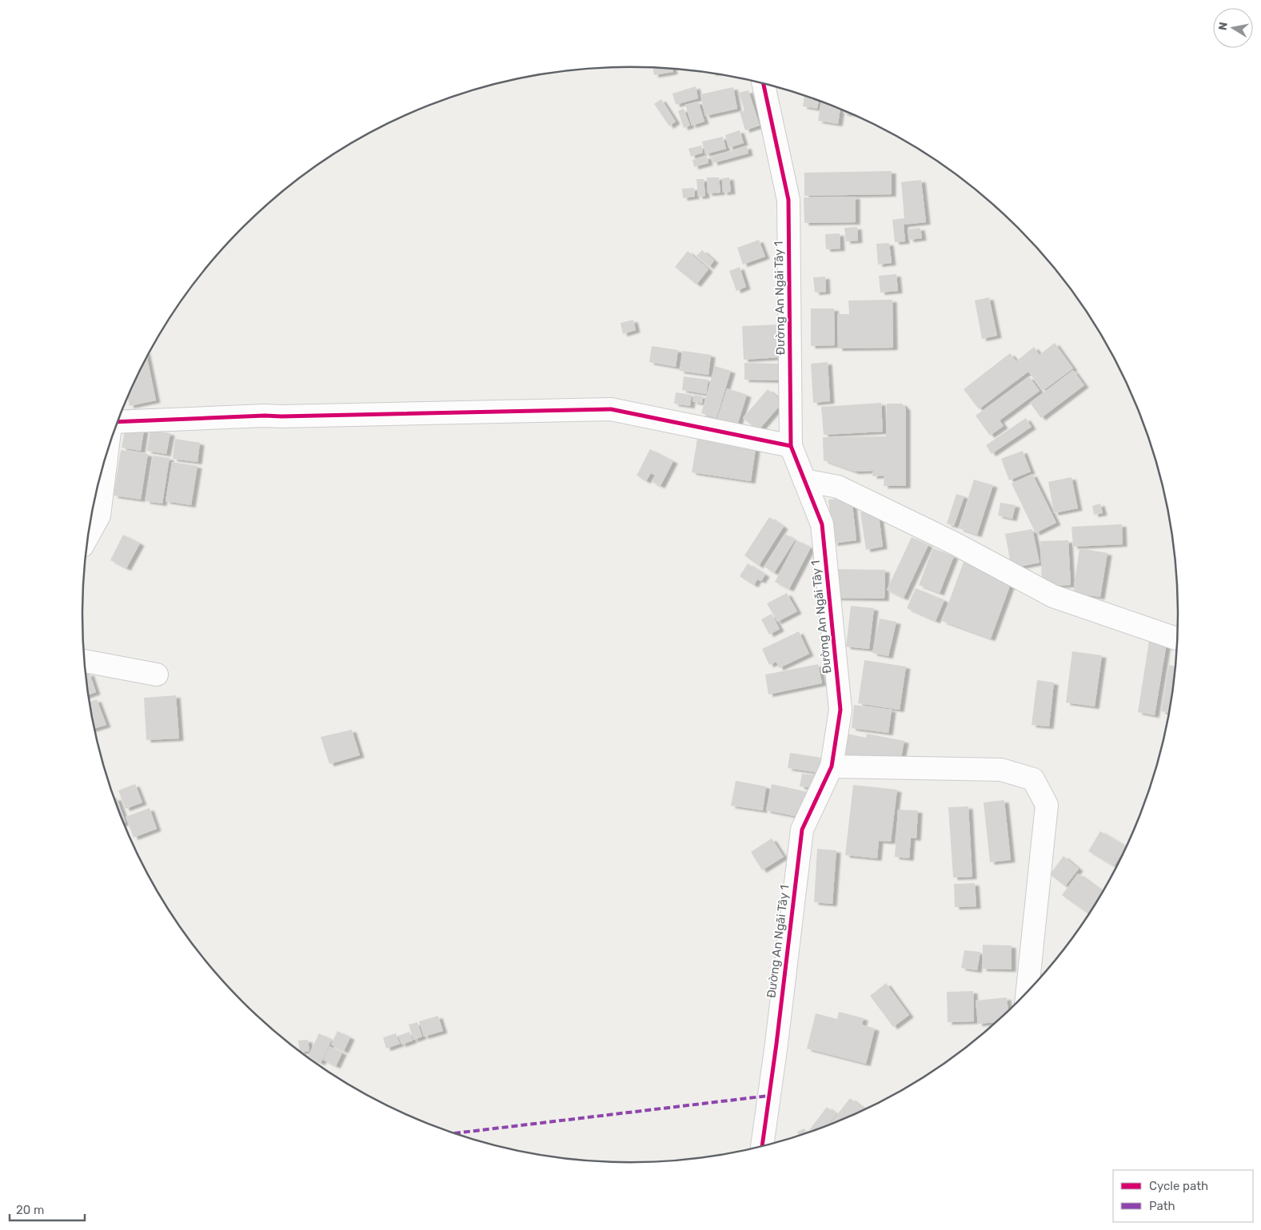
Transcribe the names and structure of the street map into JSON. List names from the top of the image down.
{
  "streets": {
    "street": ["Đường An Ngãi Tây 1"]
  },
  "legend": ["Cycle path", "Path"],
  "scale_bar": "20 m",
  "north": "left"
}
